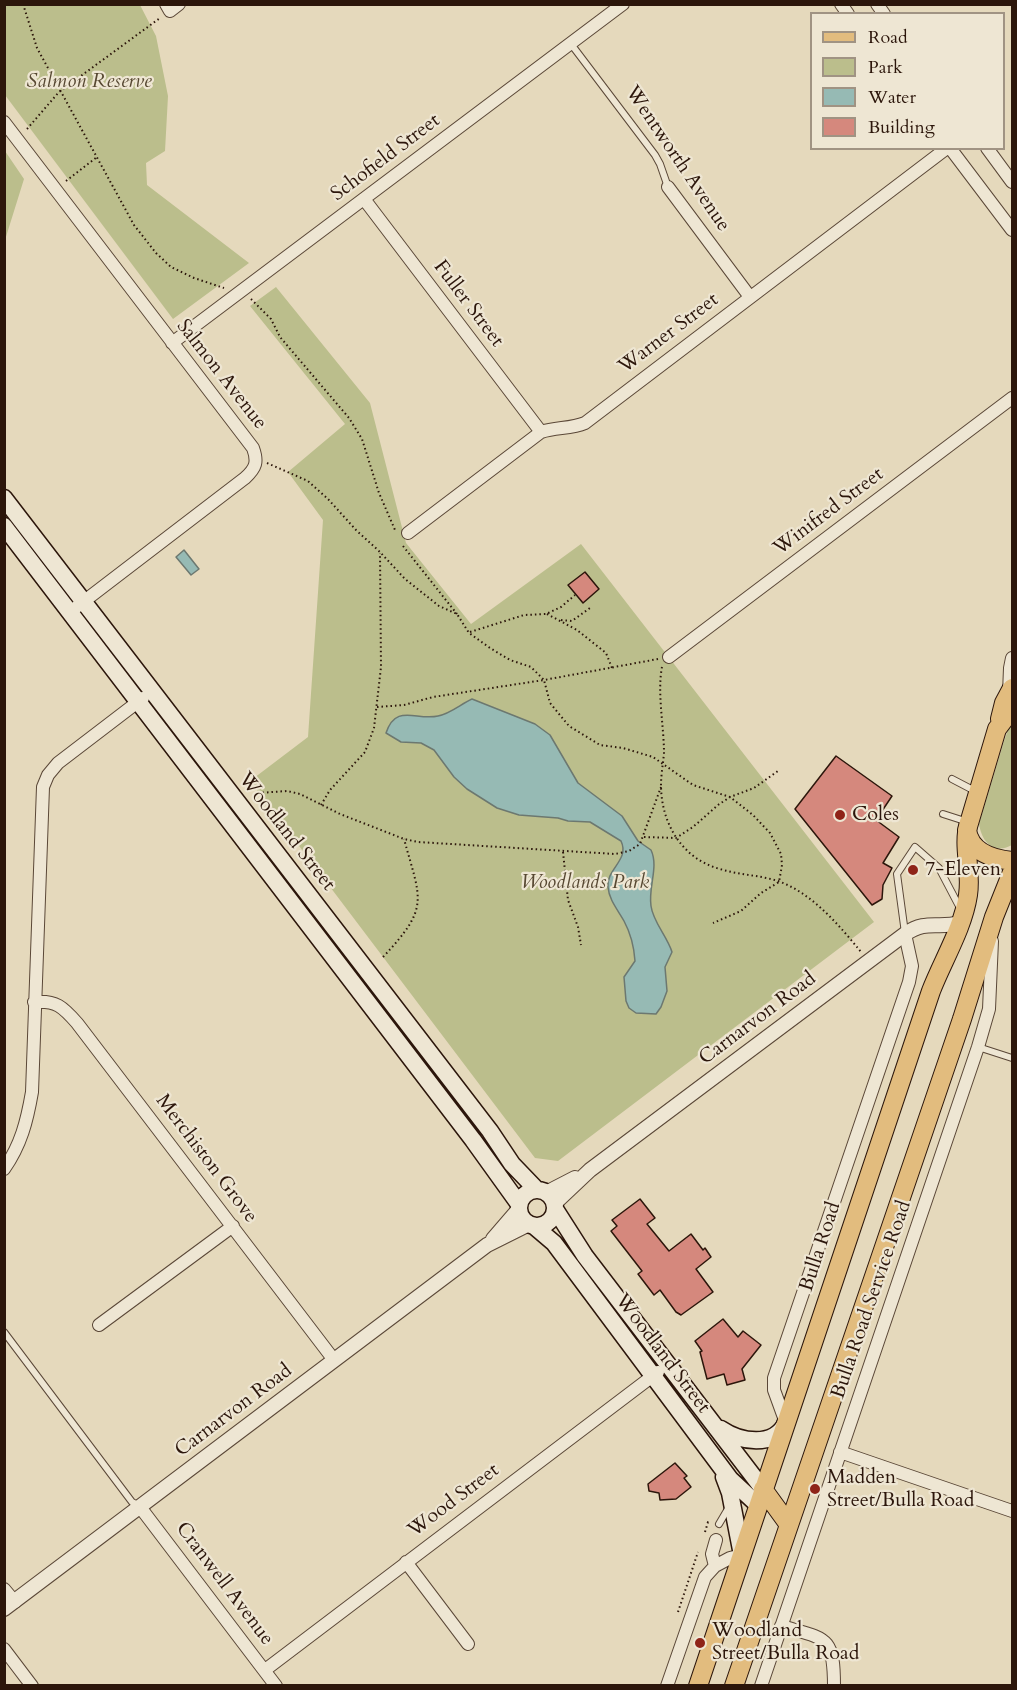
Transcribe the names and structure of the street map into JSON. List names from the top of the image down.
{
  "streets": {
    "main road": ["Woodland Street", "Bulla Road"],
    "street": [
      "Schofield Street",
      "Wentworth Avenue",
      "Fuller Street",
      "Warner Street",
      "Salmon Avenue",
      "Winifred Street",
      "Carnarvon Road",
      "Merchiston Grove",
      "Bulla Road Service Road",
      "Wood Street",
      "Cranwell Avenue"
    ]
  },
  "crossings": [
    ["Schofield Street", "Wentworth Avenue"],
    ["Schofield Street", "Fuller Street"],
    ["Schofield Street", "Salmon Avenue"],
    ["Wentworth Avenue", "Warner Street"],
    ["Fuller Street", "Warner Street"],
    ["Salmon Avenue", "Woodland Street"],
    ["Woodland Street", "Carnarvon Road"],
    ["Woodland Street", "Bulla Road"],
    ["Woodland Street", "Wood Street"],
    ["Carnarvon Road", "Merchiston Grove"],
    ["Carnarvon Road", "Bulla Road"],
    ["Carnarvon Road", "Cranwell Avenue"],
    ["Wood Street", "Cranwell Avenue"]
  ],
  "parks": ["Salmon Reserve", "Woodlands Park"],
  "places": [
    "Coles",
    "7-Eleven",
    "Madden Street/Bulla Road",
    "Woodland Street/Bulla Road"
  ],
  "legend": [
    "Road",
    "Park",
    "Water",
    "Building"
  ]
}
